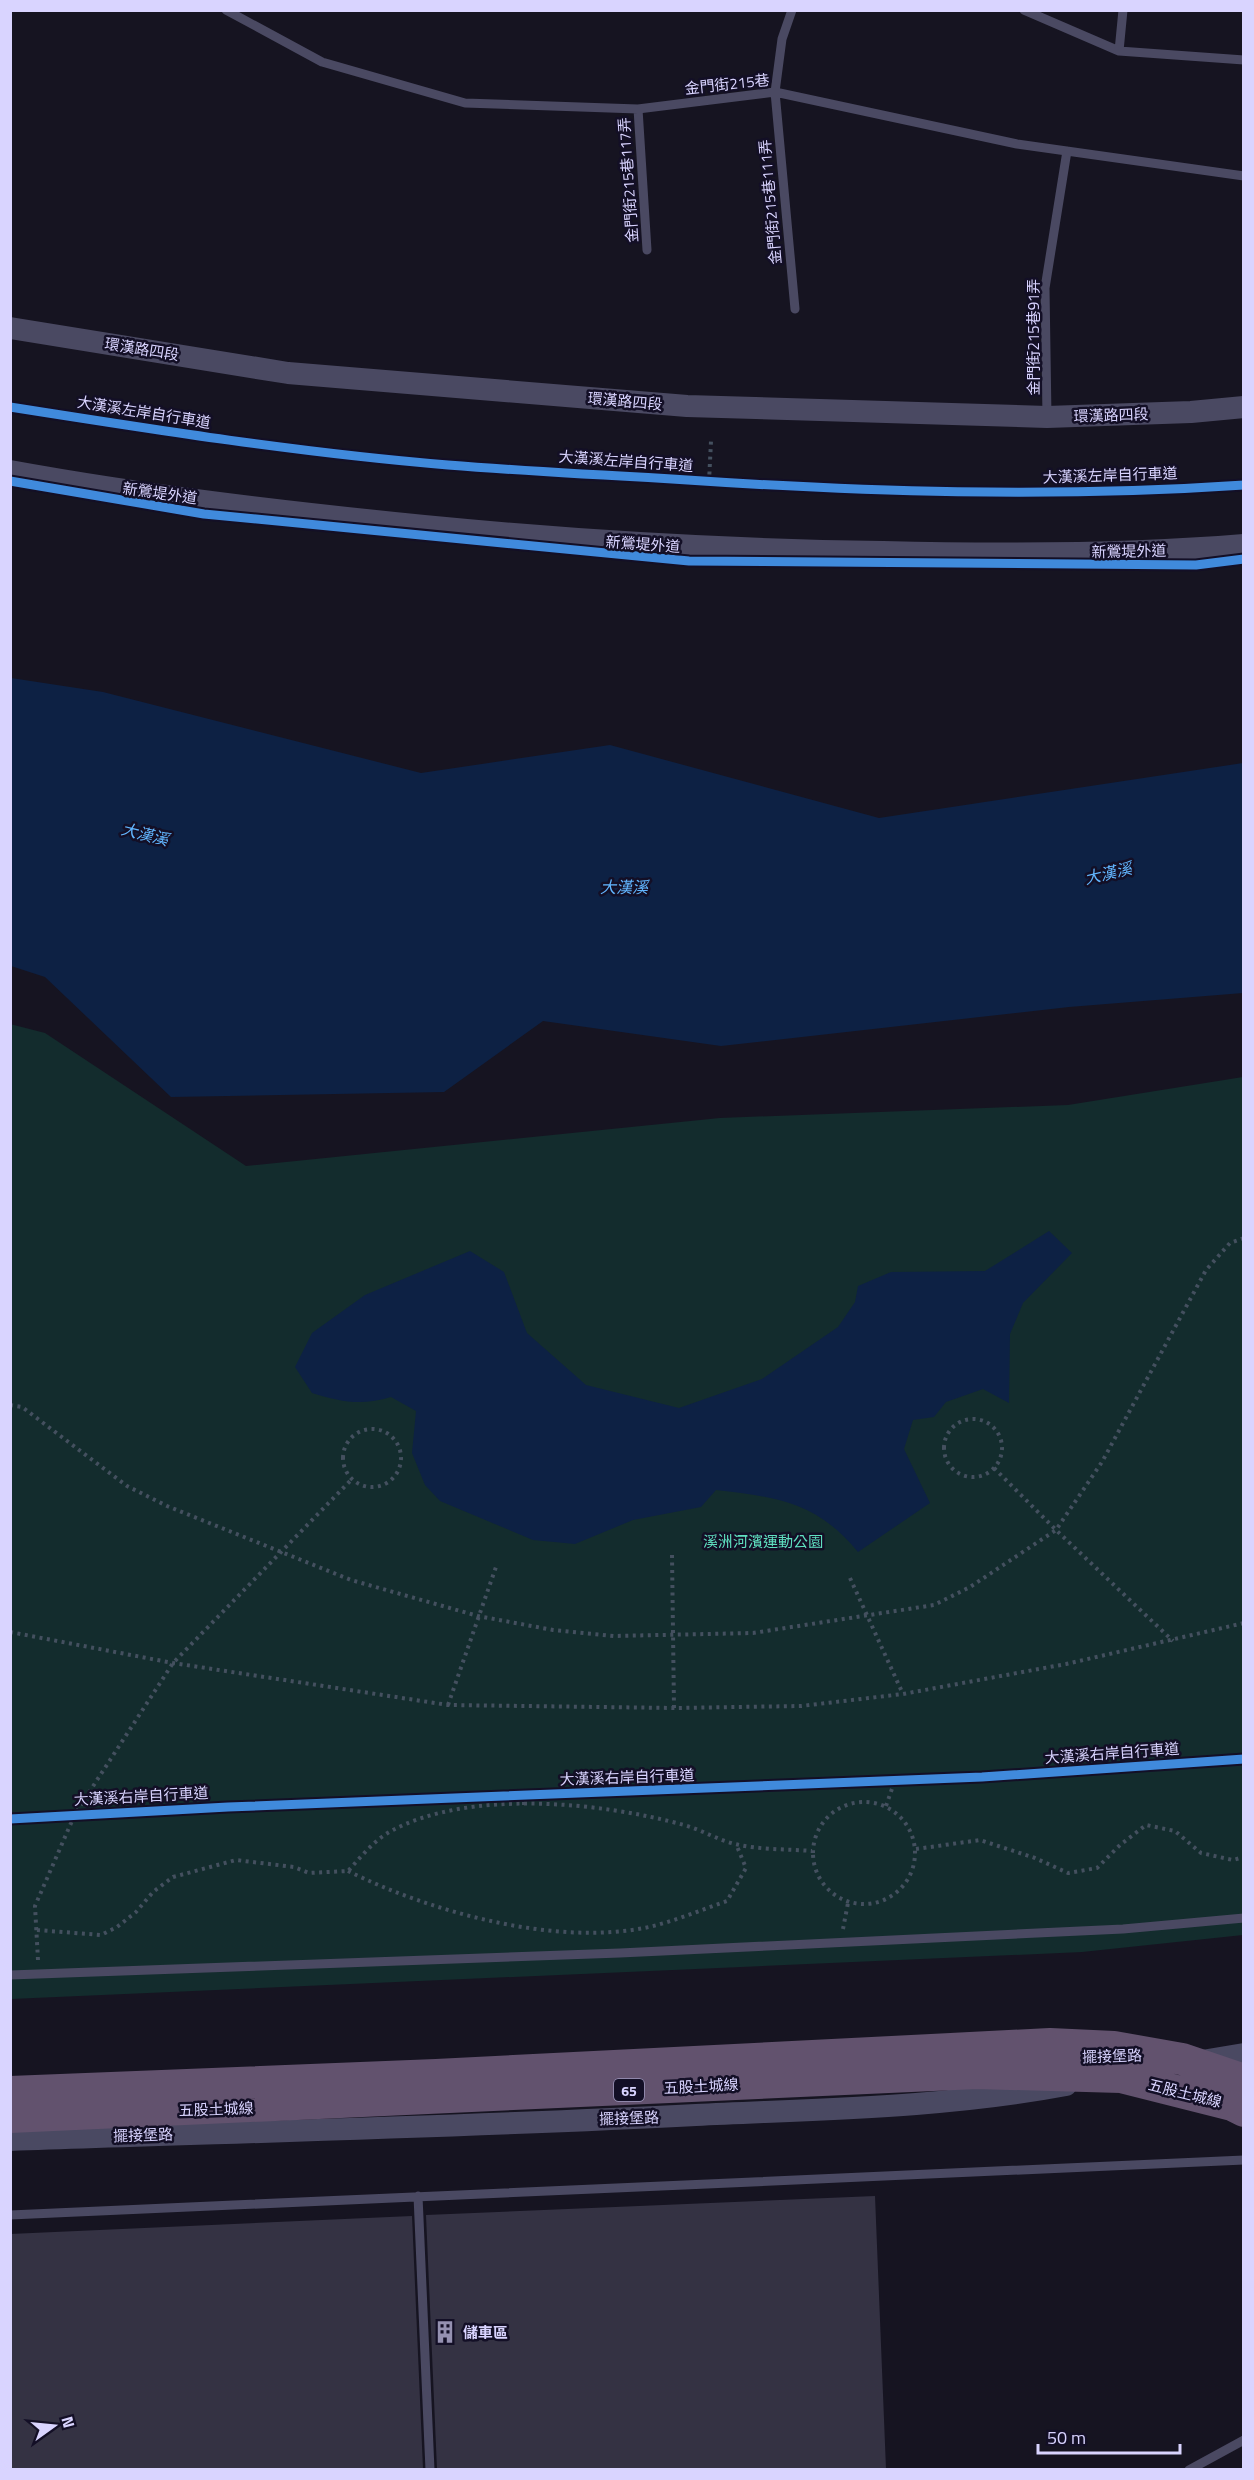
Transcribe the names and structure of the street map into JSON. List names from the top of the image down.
{
  "streets": {
    "highway": ["五股土城線", "65"],
    "street": ["環漢路四段", "新鶯堤外道", "擺接堡路"],
    "lane": [
      "金門街215巷",
      "金門街215巷117弄",
      "金門街215巷111弄",
      "金門街215巷91弄"
    ],
    "cycle path": ["大漢溪左岸自行車道", "大漢溪右岸自行車道"]
  },
  "crossings": [
    ["金門街215巷", "金門街215巷117弄"],
    ["金門街215巷", "金門街215巷111弄"],
    ["金門街215巷", "金門街215巷91弄"],
    ["金門街215巷91弄", "環漢路四段"]
  ],
  "water": ["大漢溪"],
  "parks": ["溪洲河濱運動公園"],
  "places": {
    "building": ["儲車區"]
  },
  "scale_bar": "50 m",
  "north": "right"
}
